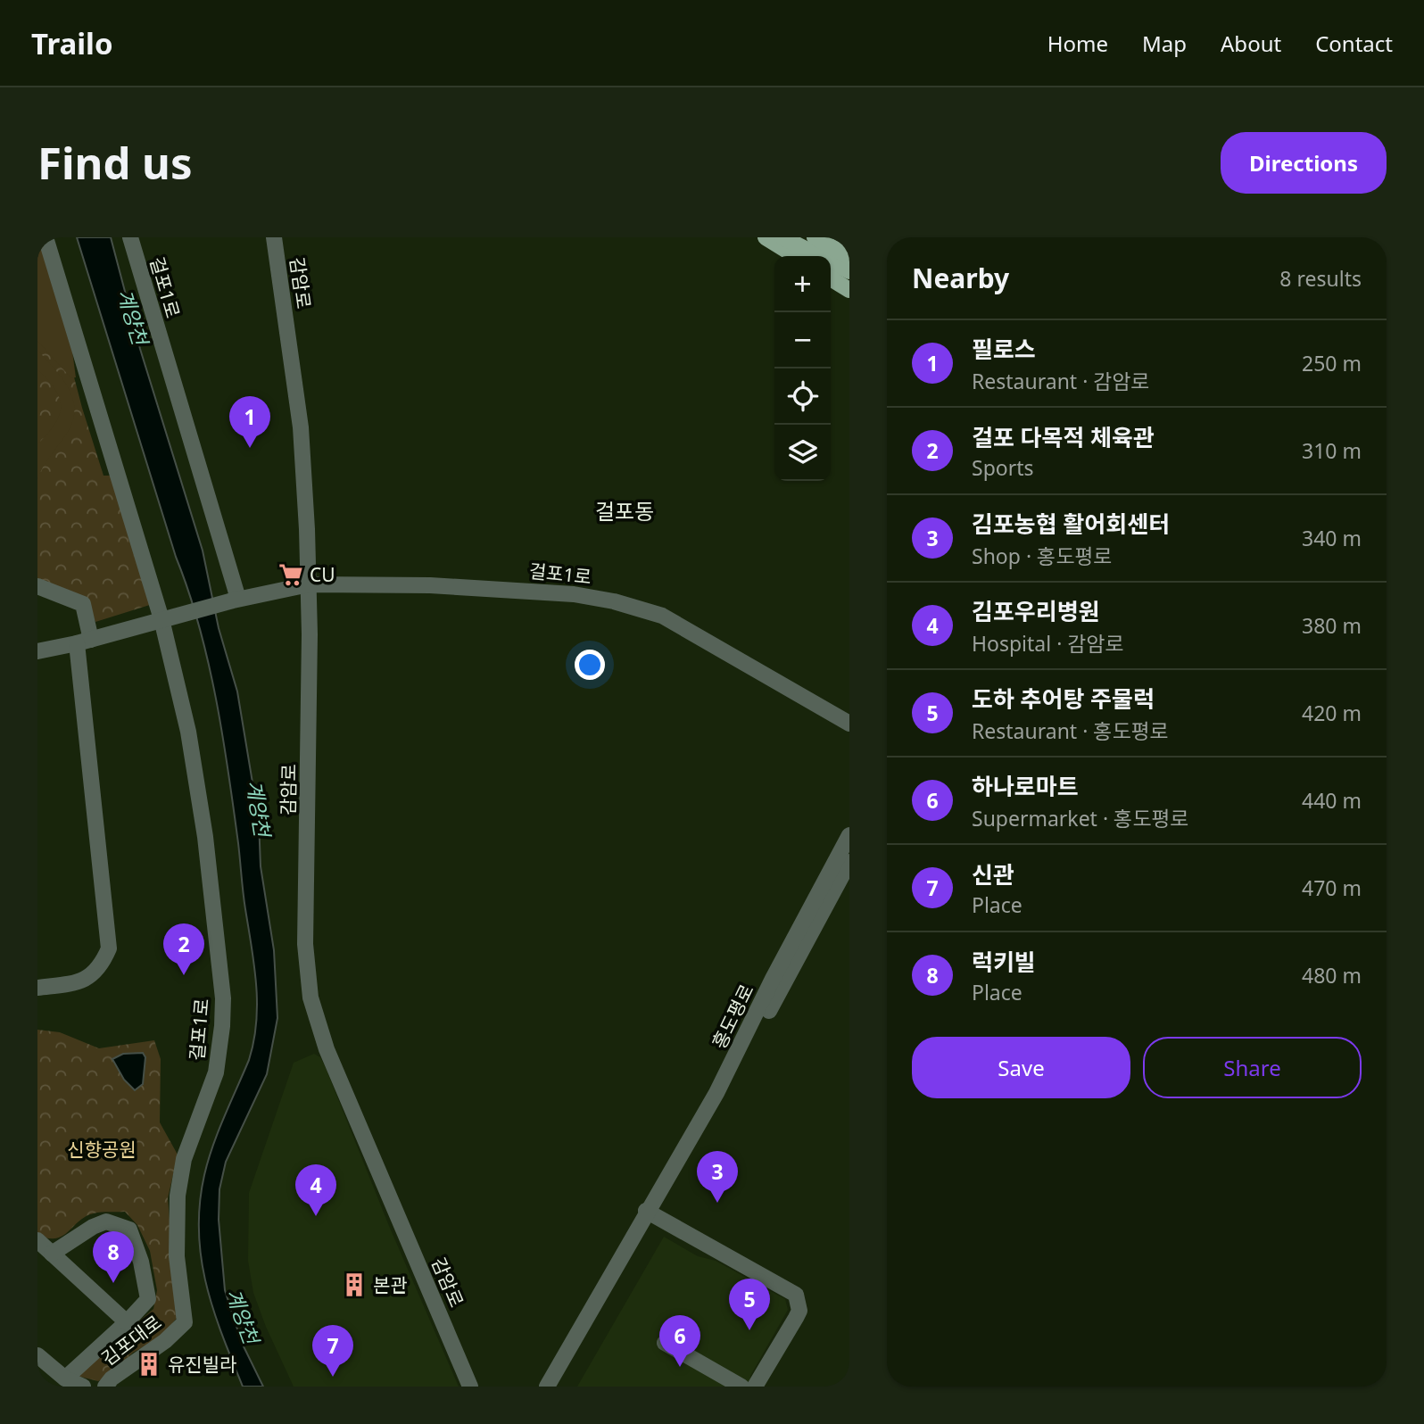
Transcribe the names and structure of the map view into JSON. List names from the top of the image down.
{
  "streets": {
    "street": [
      "감암로",
      "걸포1로",
      "홍도평로",
      "김포대로"
    ]
  },
  "crossings": [
    ["감암로", "걸포1로"],
    ["걸포1로", "김포대로"]
  ],
  "districts": ["걸포동"],
  "water": ["계양천"],
  "parks": ["신향공원"],
  "places": {
    "supermarket": ["CU"],
    "building": ["본관", "유진빌라"]
  },
  "page": {
    "header": "Trailo",
    "nav": [
      "Home",
      "Map",
      "About",
      "Contact"
    ],
    "buttons": [
      "Directions",
      ["Save", "Share"]
    ],
    "title": "Find us",
    "heading": ["Nearby", "8 results"],
    "map_buttons": ["+", "−"],
    "list": [
      {
        "mark": "1",
        "name": "필로스",
        "note": "Restaurant · 감암로",
        "value": "250 m"
      },
      {
        "mark": "2",
        "name": "걸포 다목적 체육관",
        "note": "Sports",
        "value": "310 m"
      },
      {
        "mark": "3",
        "name": "김포농협 활어회센터",
        "note": "Shop · 홍도평로",
        "value": "340 m"
      },
      {
        "mark": "4",
        "name": "김포우리병원",
        "note": "Hospital · 감암로",
        "value": "380 m"
      },
      {
        "mark": "5",
        "name": "도하 추어탕 주물럭",
        "note": "Restaurant · 홍도평로",
        "value": "420 m"
      },
      {
        "mark": "6",
        "name": "하나로마트",
        "note": "Supermarket · 홍도평로",
        "value": "440 m"
      },
      {
        "mark": "7",
        "name": "신관",
        "note": "Place",
        "value": "470 m"
      },
      {
        "mark": "8",
        "name": "럭키빌",
        "note": "Place",
        "value": "480 m"
      }
    ],
    "pins": [
      "1",
      "2",
      "3",
      "4",
      "8",
      "5",
      "6",
      "7"
    ]
  }
}
